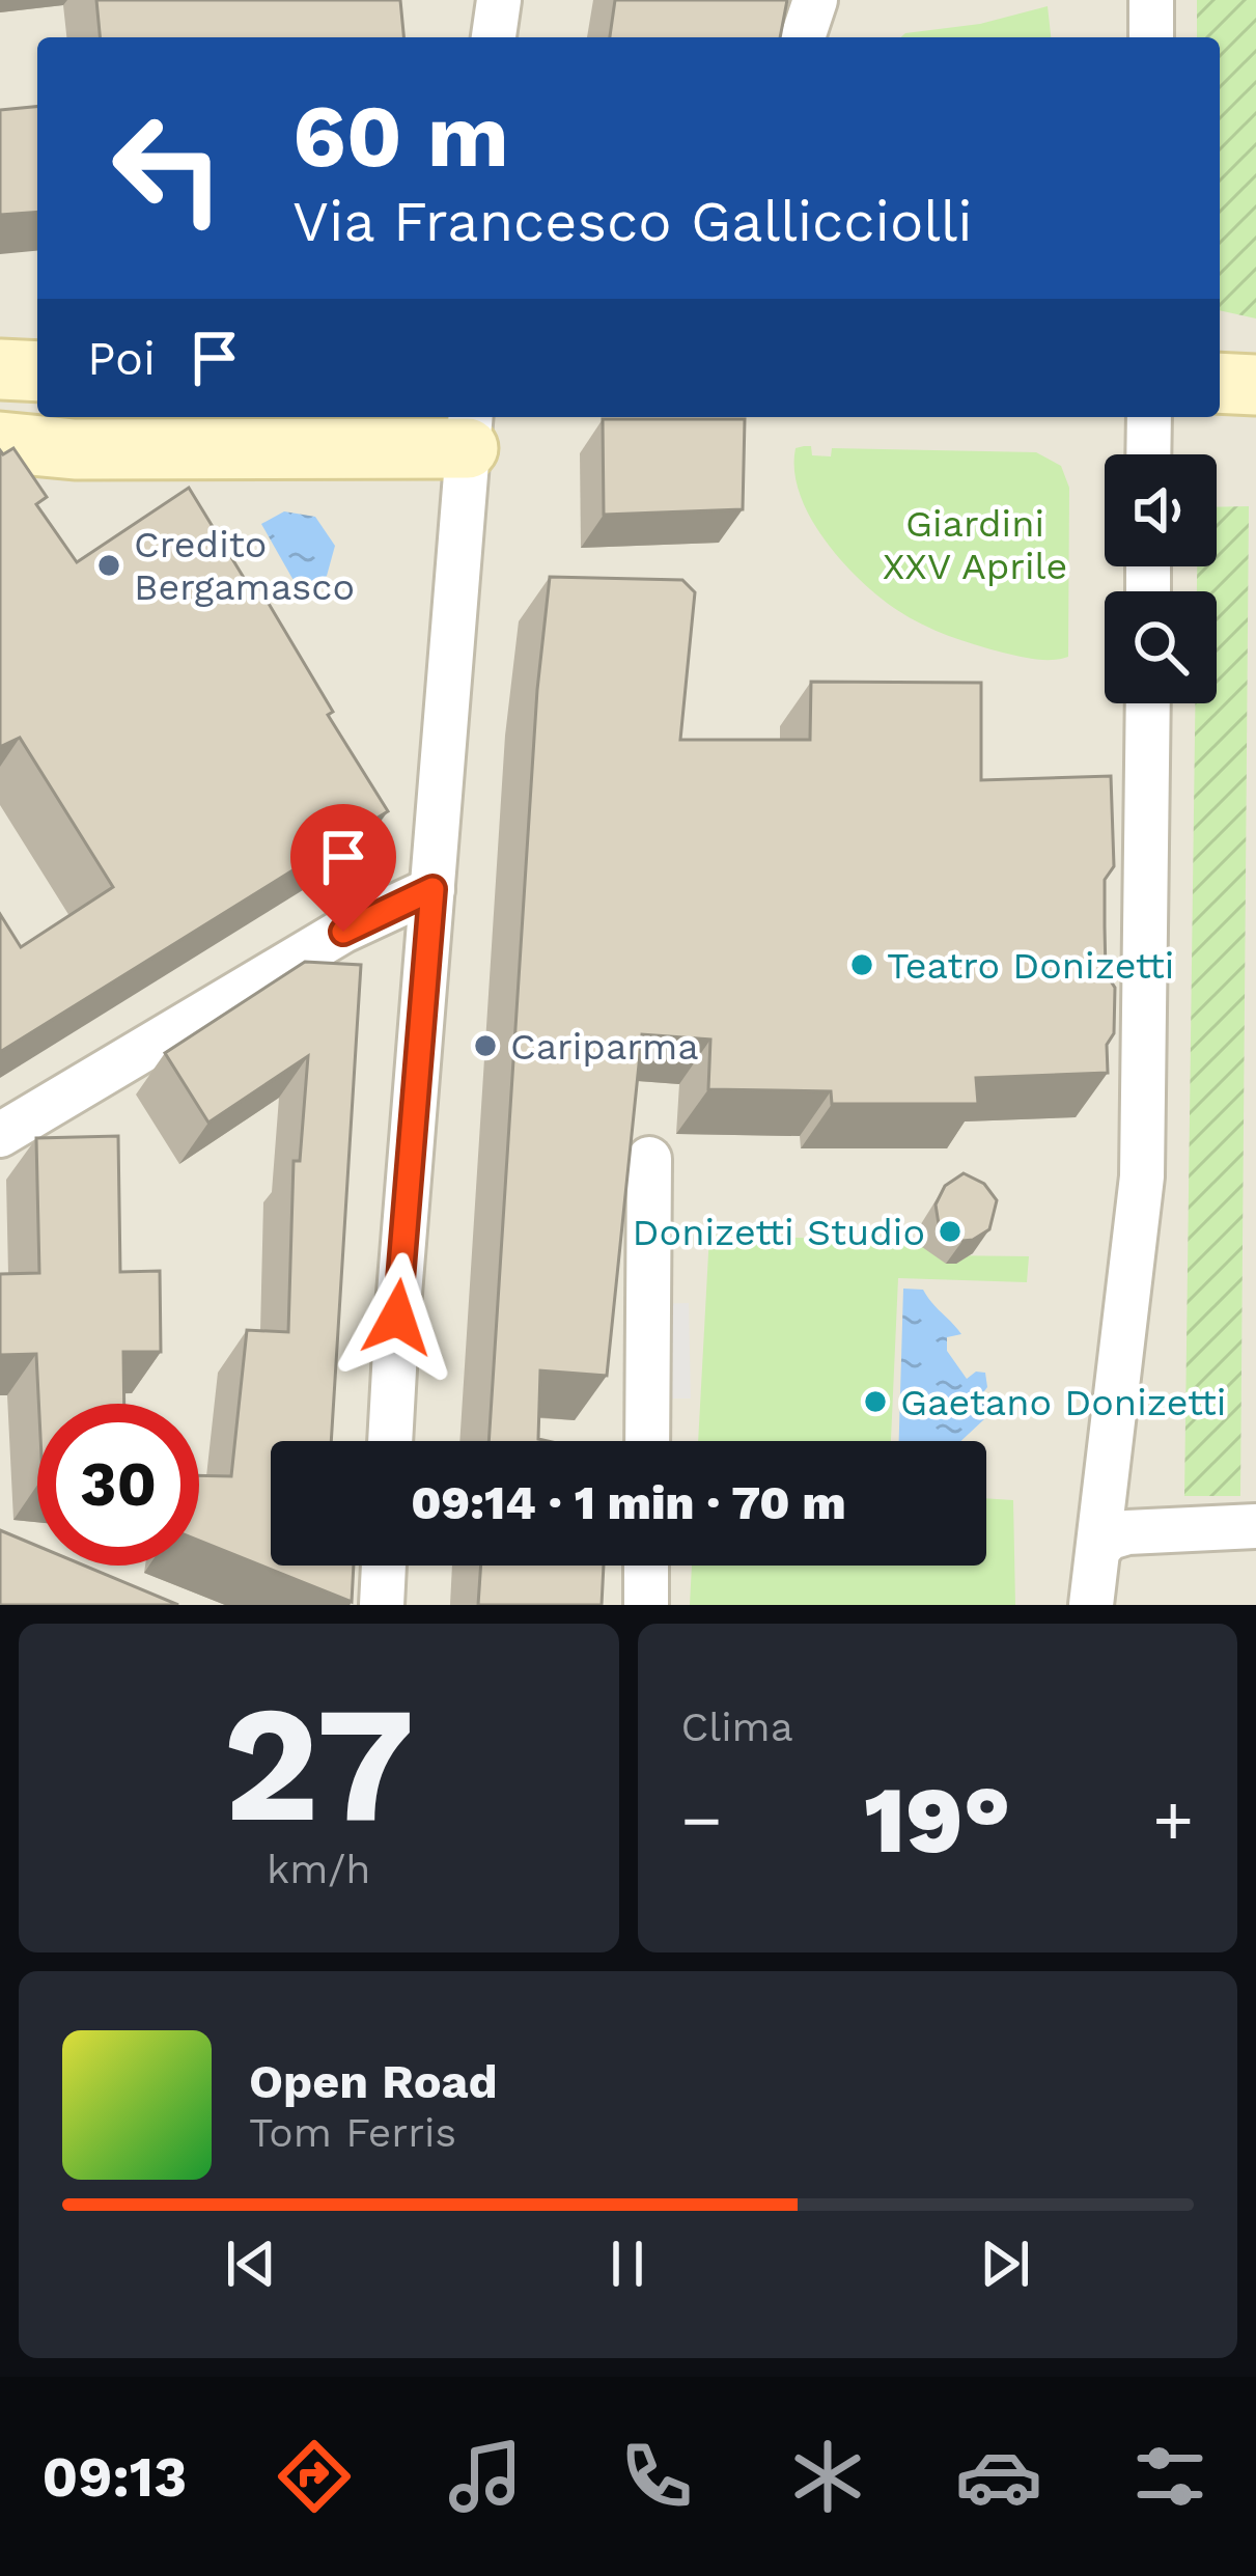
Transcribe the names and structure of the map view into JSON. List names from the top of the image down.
{
  "parks": ["Giardini XXV Aprile"],
  "places": [
    "Credito Bergamasco",
    "Teatro Donizetti",
    "Cariparma",
    "Donizetti Studio",
    "Gaetano Donizetti"
  ],
  "page": {
    "turn": ["60 m", "Via Francesco Gallicciolli"],
    "then": "Poi",
    "limit": "30",
    "trip": "09:14 · 1 min · 70 m",
    "tile": [
      ["27", "km/h"],
      "Clima"
    ],
    "heat": ["−", "19°", "+"],
    "song": ["Open Road", "Tom Ferris"],
    "tabs": "09:13"
  }
}
